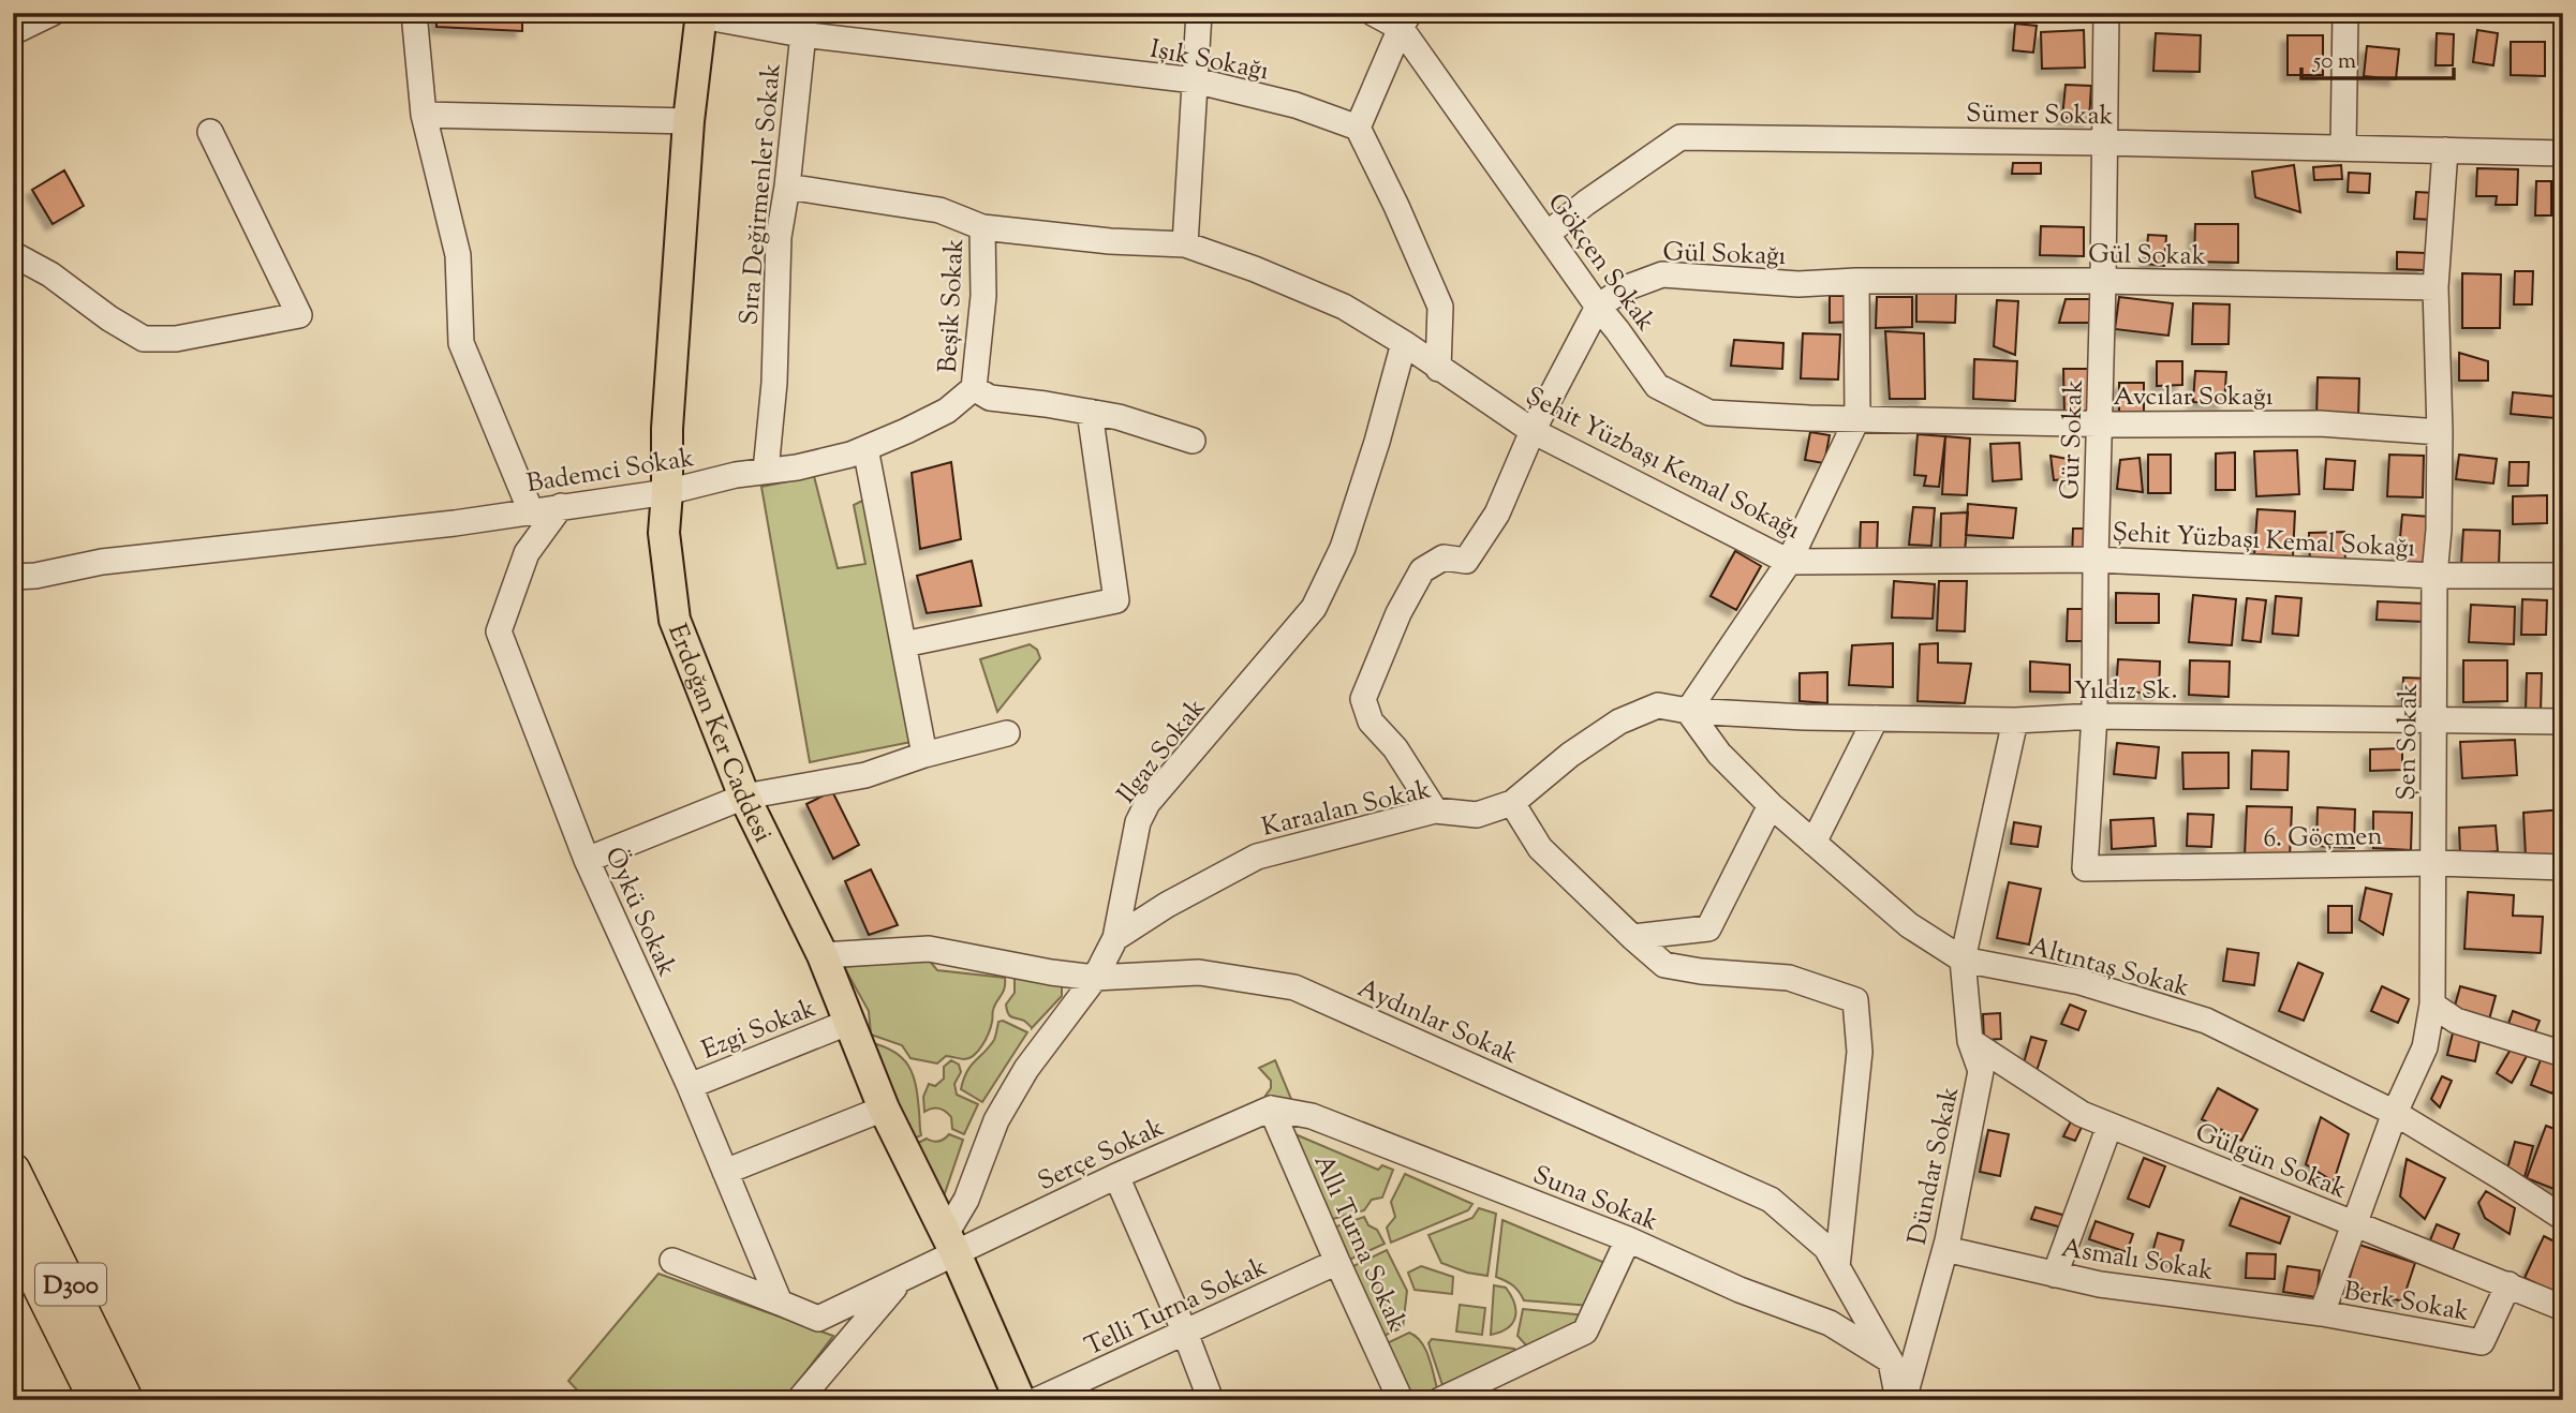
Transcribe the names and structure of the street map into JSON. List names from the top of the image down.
{
  "streets": {
    "highway": ["D300"],
    "main road": ["Erdoğan Ker Caddesi"],
    "street": [
      "Işık Sokağı",
      "Sümer Sokak",
      "Sıra Değirmenler Sokak",
      "Gül Sokağı",
      "Gül Sokak",
      "Gökçen Sokak",
      "Beşik Sokak",
      "Avcılar Sokağı",
      "Gür Sokak",
      "Şehit Yüzbaşı Kemal Sokağı",
      "Bademci Sokak",
      "Yıldız Sk.",
      "Şen Sokak",
      "Ilgaz Sokak",
      "Karaalan Sokak",
      "6. Göçmen",
      "Öykü Sokak",
      "Altıntaş Sokak",
      "Aydınlar Sokak",
      "Ezgi Sokak",
      "Serçe Sokak",
      "Gülgün Sokak",
      "Dündar Sokak",
      "Suna Sokak",
      "Allı Turna Sokak",
      "Asmalı Sokak",
      "Berk Sokak",
      "Telli Turna Sokak"
    ]
  },
  "crossings": [
    ["Işık Sokağı", "Sıra Değirmenler Sokak"],
    ["Işık Sokağı", "Erdoğan Ker Caddesi"],
    ["Sümer Sokak", "Gökçen Sokak"],
    ["Sümer Sokak", "Gür Sokak"],
    ["Sümer Sokak", "Şen Sokak"],
    ["Sıra Değirmenler Sokak", "Şehit Yüzbaşı Kemal Sokağı"],
    ["Sıra Değirmenler Sokak", "Bademci Sokak"],
    ["Gül Sokağı", "Gül Sokak"],
    ["Gül Sokağı", "Gökçen Sokak"],
    ["Gül Sokak", "Gür Sokak"],
    ["Gül Sokak", "Şen Sokak"],
    ["Gökçen Sokak", "Avcılar Sokağı"],
    ["Beşik Sokak", "Şehit Yüzbaşı Kemal Sokağı"],
    ["Beşik Sokak", "Bademci Sokak"],
    ["Avcılar Sokağı", "Gür Sokak"],
    ["Avcılar Sokağı", "Şen Sokak"],
    ["Gür Sokak", "Şehit Yüzbaşı Kemal Sokağı"],
    ["Gür Sokak", "Yıldız Sk."],
    ["Gür Sokak", "6. Göçmen"],
    ["Şehit Yüzbaşı Kemal Sokağı", "Şen Sokak"],
    ["Şehit Yüzbaşı Kemal Sokağı", "Ilgaz Sokak"],
    ["Bademci Sokak", "Erdoğan Ker Caddesi"],
    ["Bademci Sokak", "Öykü Sokak"],
    ["Yıldız Sk.", "Şen Sokak"],
    ["Yıldız Sk.", "Karaalan Sokak"],
    ["Yıldız Sk.", "Altıntaş Sokak"],
    ["Yıldız Sk.", "Dündar Sokak"],
    ["Erdoğan Ker Caddesi", "Ilgaz Sokak"],
    ["Erdoğan Ker Caddesi", "Aydınlar Sokak"],
    ["Erdoğan Ker Caddesi", "Ezgi Sokak"],
    ["Erdoğan Ker Caddesi", "Serçe Sokak"],
    ["Şen Sokak", "6. Göçmen"],
    ["Şen Sokak", "Altıntaş Sokak"],
    ["Şen Sokak", "Gülgün Sokak"],
    ["Şen Sokak", "Asmalı Sokak"],
    ["Şen Sokak", "Berk Sokak"],
    ["Ilgaz Sokak", "Karaalan Sokak"],
    ["Ilgaz Sokak", "Aydınlar Sokak"],
    ["Ilgaz Sokak", "Serçe Sokak"],
    ["Karaalan Sokak", "Altıntaş Sokak"],
    ["Öykü Sokak", "Ezgi Sokak"],
    ["Öykü Sokak", "Serçe Sokak"],
    ["Altıntaş Sokak", "Dündar Sokak"],
    ["Aydınlar Sokak", "Suna Sokak"],
    ["Serçe Sokak", "Suna Sokak"],
    ["Serçe Sokak", "Allı Turna Sokak"],
    ["Gülgün Sokak", "Dündar Sokak"],
    ["Gülgün Sokak", "Berk Sokak"],
    ["Dündar Sokak", "Asmalı Sokak"],
    ["Suna Sokak", "Allı Turna Sokak"],
    ["Allı Turna Sokak", "Telli Turna Sokak"],
    ["Asmalı Sokak", "Berk Sokak"]
  ],
  "scale_bar": "50 m"
}
